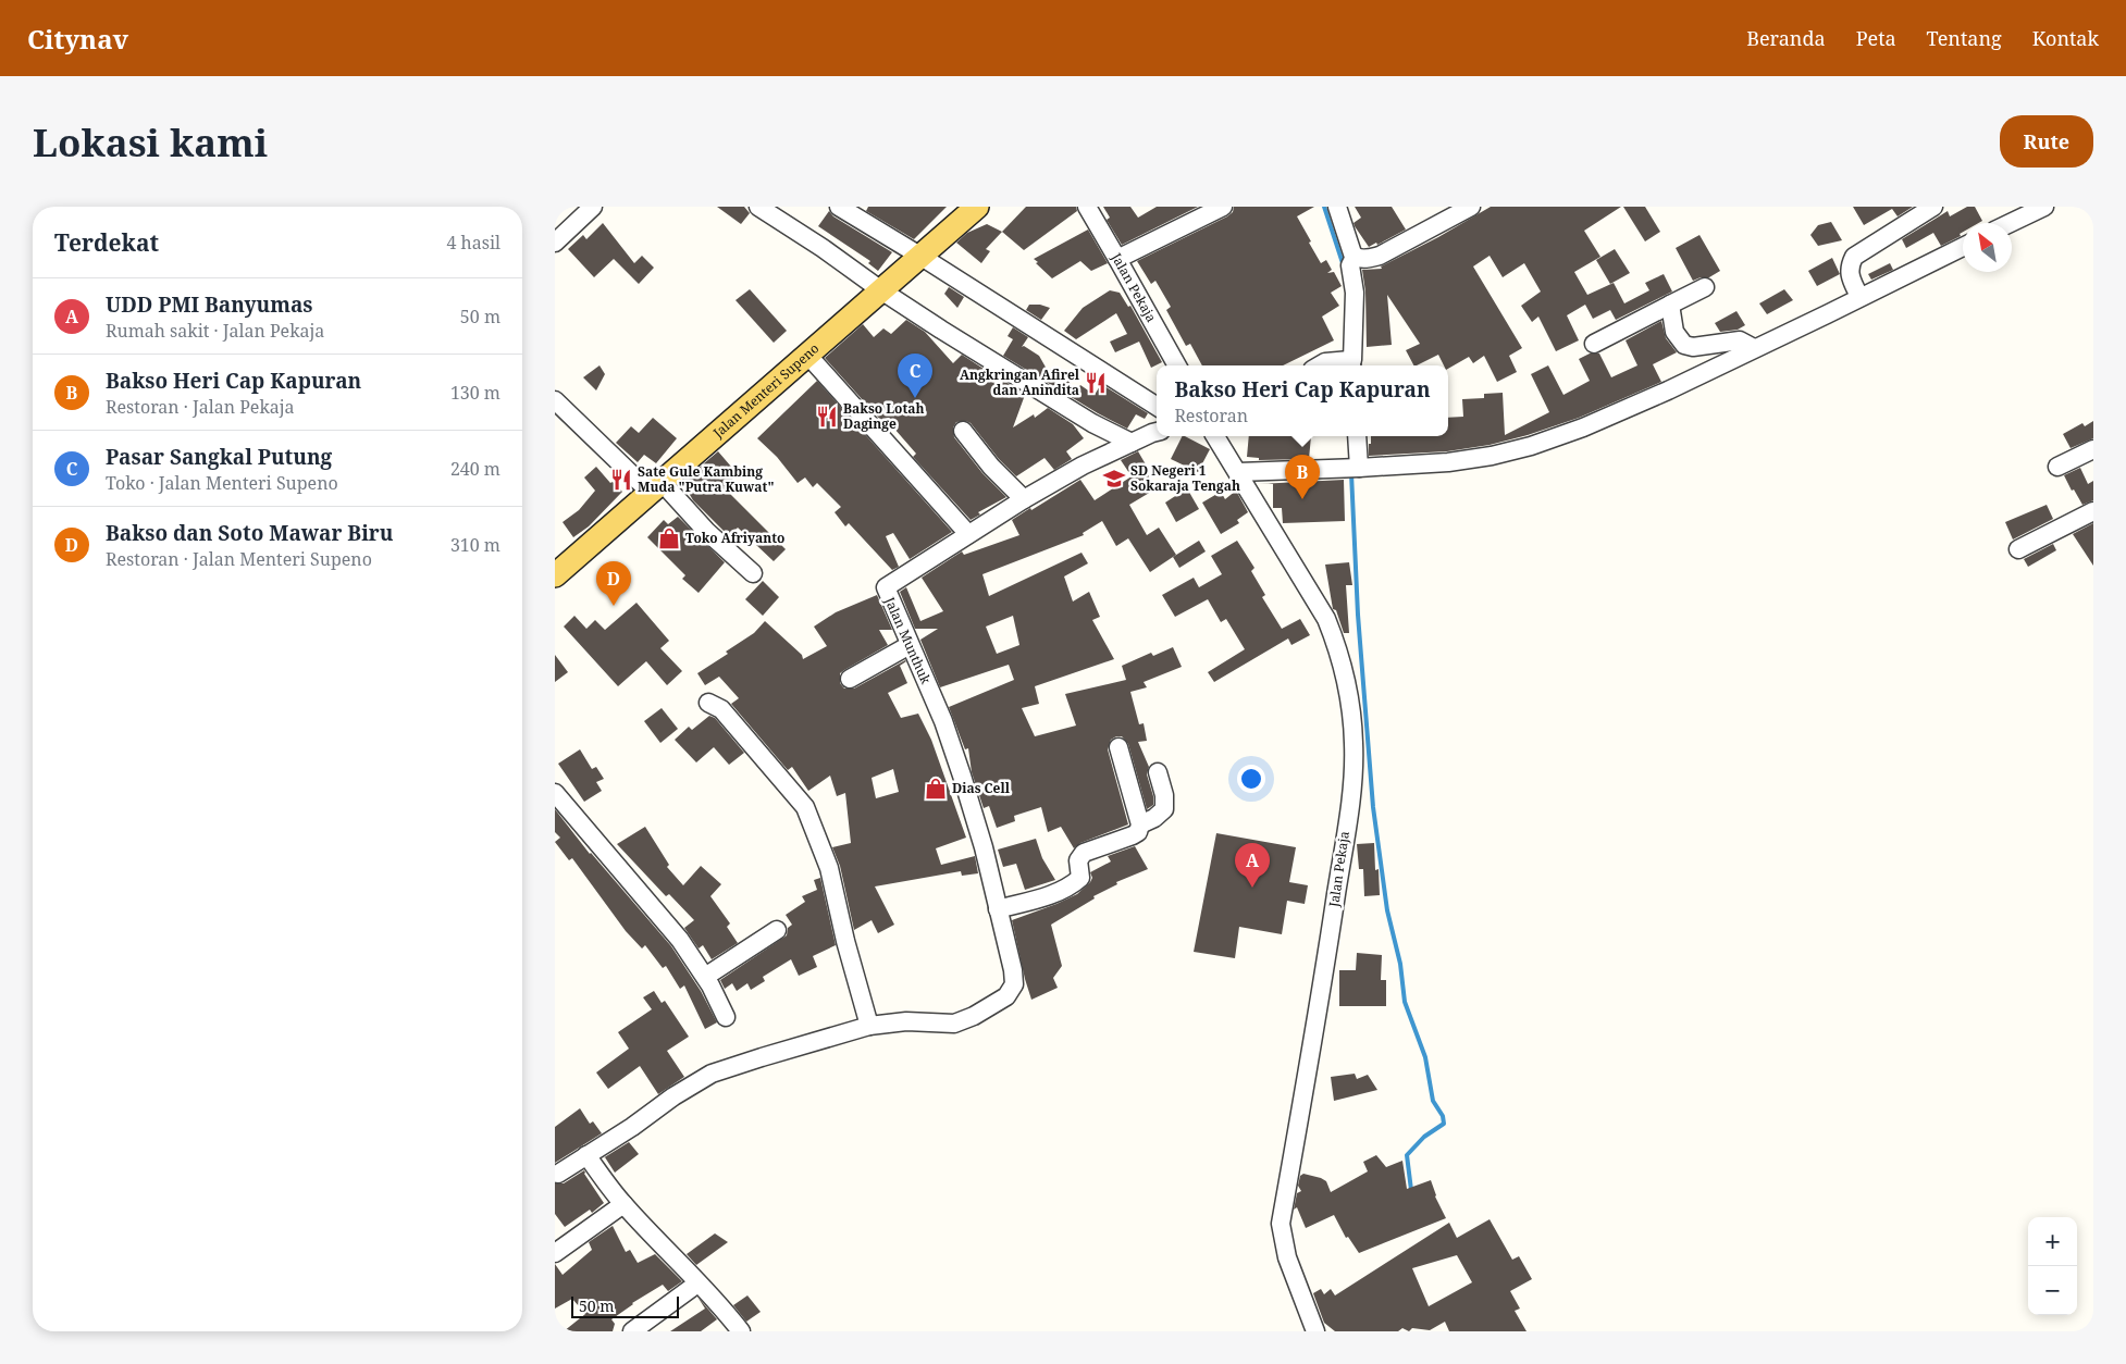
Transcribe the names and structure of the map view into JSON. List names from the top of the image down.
{
  "streets": {
    "main road": ["Jalan Menteri Supeno"],
    "street": ["Jalan Pekaja", "Jalan Munthuk"]
  },
  "places": {
    "restaurant": ["Angkringan Afirel dan Anindita", "Bakso Lotah Daginge", "Sate Gule Kambing Muda \"Putra Kuwat\""],
    "school or university": ["SD Negeri 1 Sokaraja Tengah"],
    "shop": ["Toko Afriyanto", "Dias Cell"]
  },
  "scale_bar": "50 m",
  "north": "top left",
  "page": {
    "header": "Citynav",
    "nav": [
      "Beranda",
      "Peta",
      "Tentang",
      "Kontak"
    ],
    "buttons": "Rute",
    "title": "Lokasi kami",
    "heading": ["Terdekat", "4 hasil"],
    "list": [
      {
        "mark": "A",
        "name": "UDD PMI Banyumas",
        "note": "Rumah sakit · Jalan Pekaja",
        "value": "50 m"
      },
      {
        "mark": "B",
        "name": "Bakso Heri Cap Kapuran",
        "note": "Restoran · Jalan Pekaja",
        "value": "130 m"
      },
      {
        "mark": "C",
        "name": "Pasar Sangkal Putung",
        "note": "Toko · Jalan Menteri Supeno",
        "value": "240 m"
      },
      {
        "mark": "D",
        "name": "Bakso dan Soto Mawar Biru",
        "note": "Restoran · Jalan Menteri Supeno",
        "value": "310 m"
      }
    ],
    "pins": [
      "C",
      "B",
      "D",
      "A"
    ],
    "popup": ["Bakso Heri Cap Kapuran", "Restoran"],
    "map_buttons": ["+", "−"],
    "scale": "50 m"
  }
}
